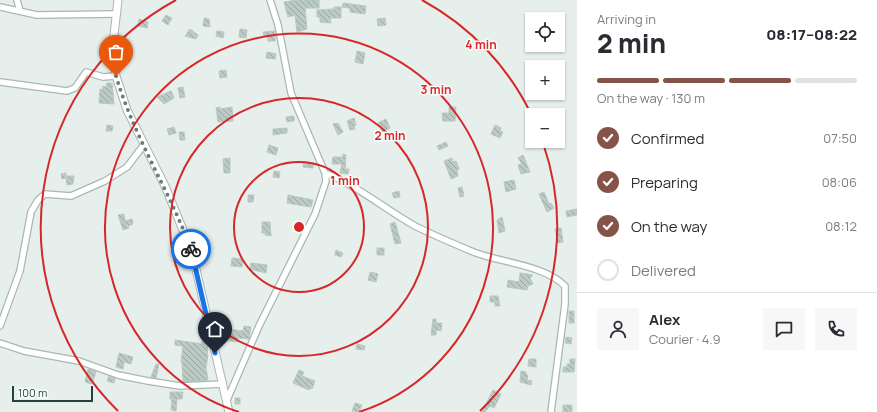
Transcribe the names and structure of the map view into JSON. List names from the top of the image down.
{
  "scale_bar": "100 m",
  "page": {
    "heading": ["2 min", "Arriving in", "08:17–08:22"],
    "panel": ["Alex", "Courier · 4.9"],
    "map_buttons": ["+", "−"],
    "bar": "On the way · 130 m",
    "list": [
      ["Confirmed", "07:50"],
      ["Preparing", "08:06"],
      ["On the way", "08:12"],
      "Delivered"
    ],
    "scale": "100 m"
  },
  "rings": [
    "4 min",
    "3 min",
    "2 min",
    "1 min"
  ]
}
